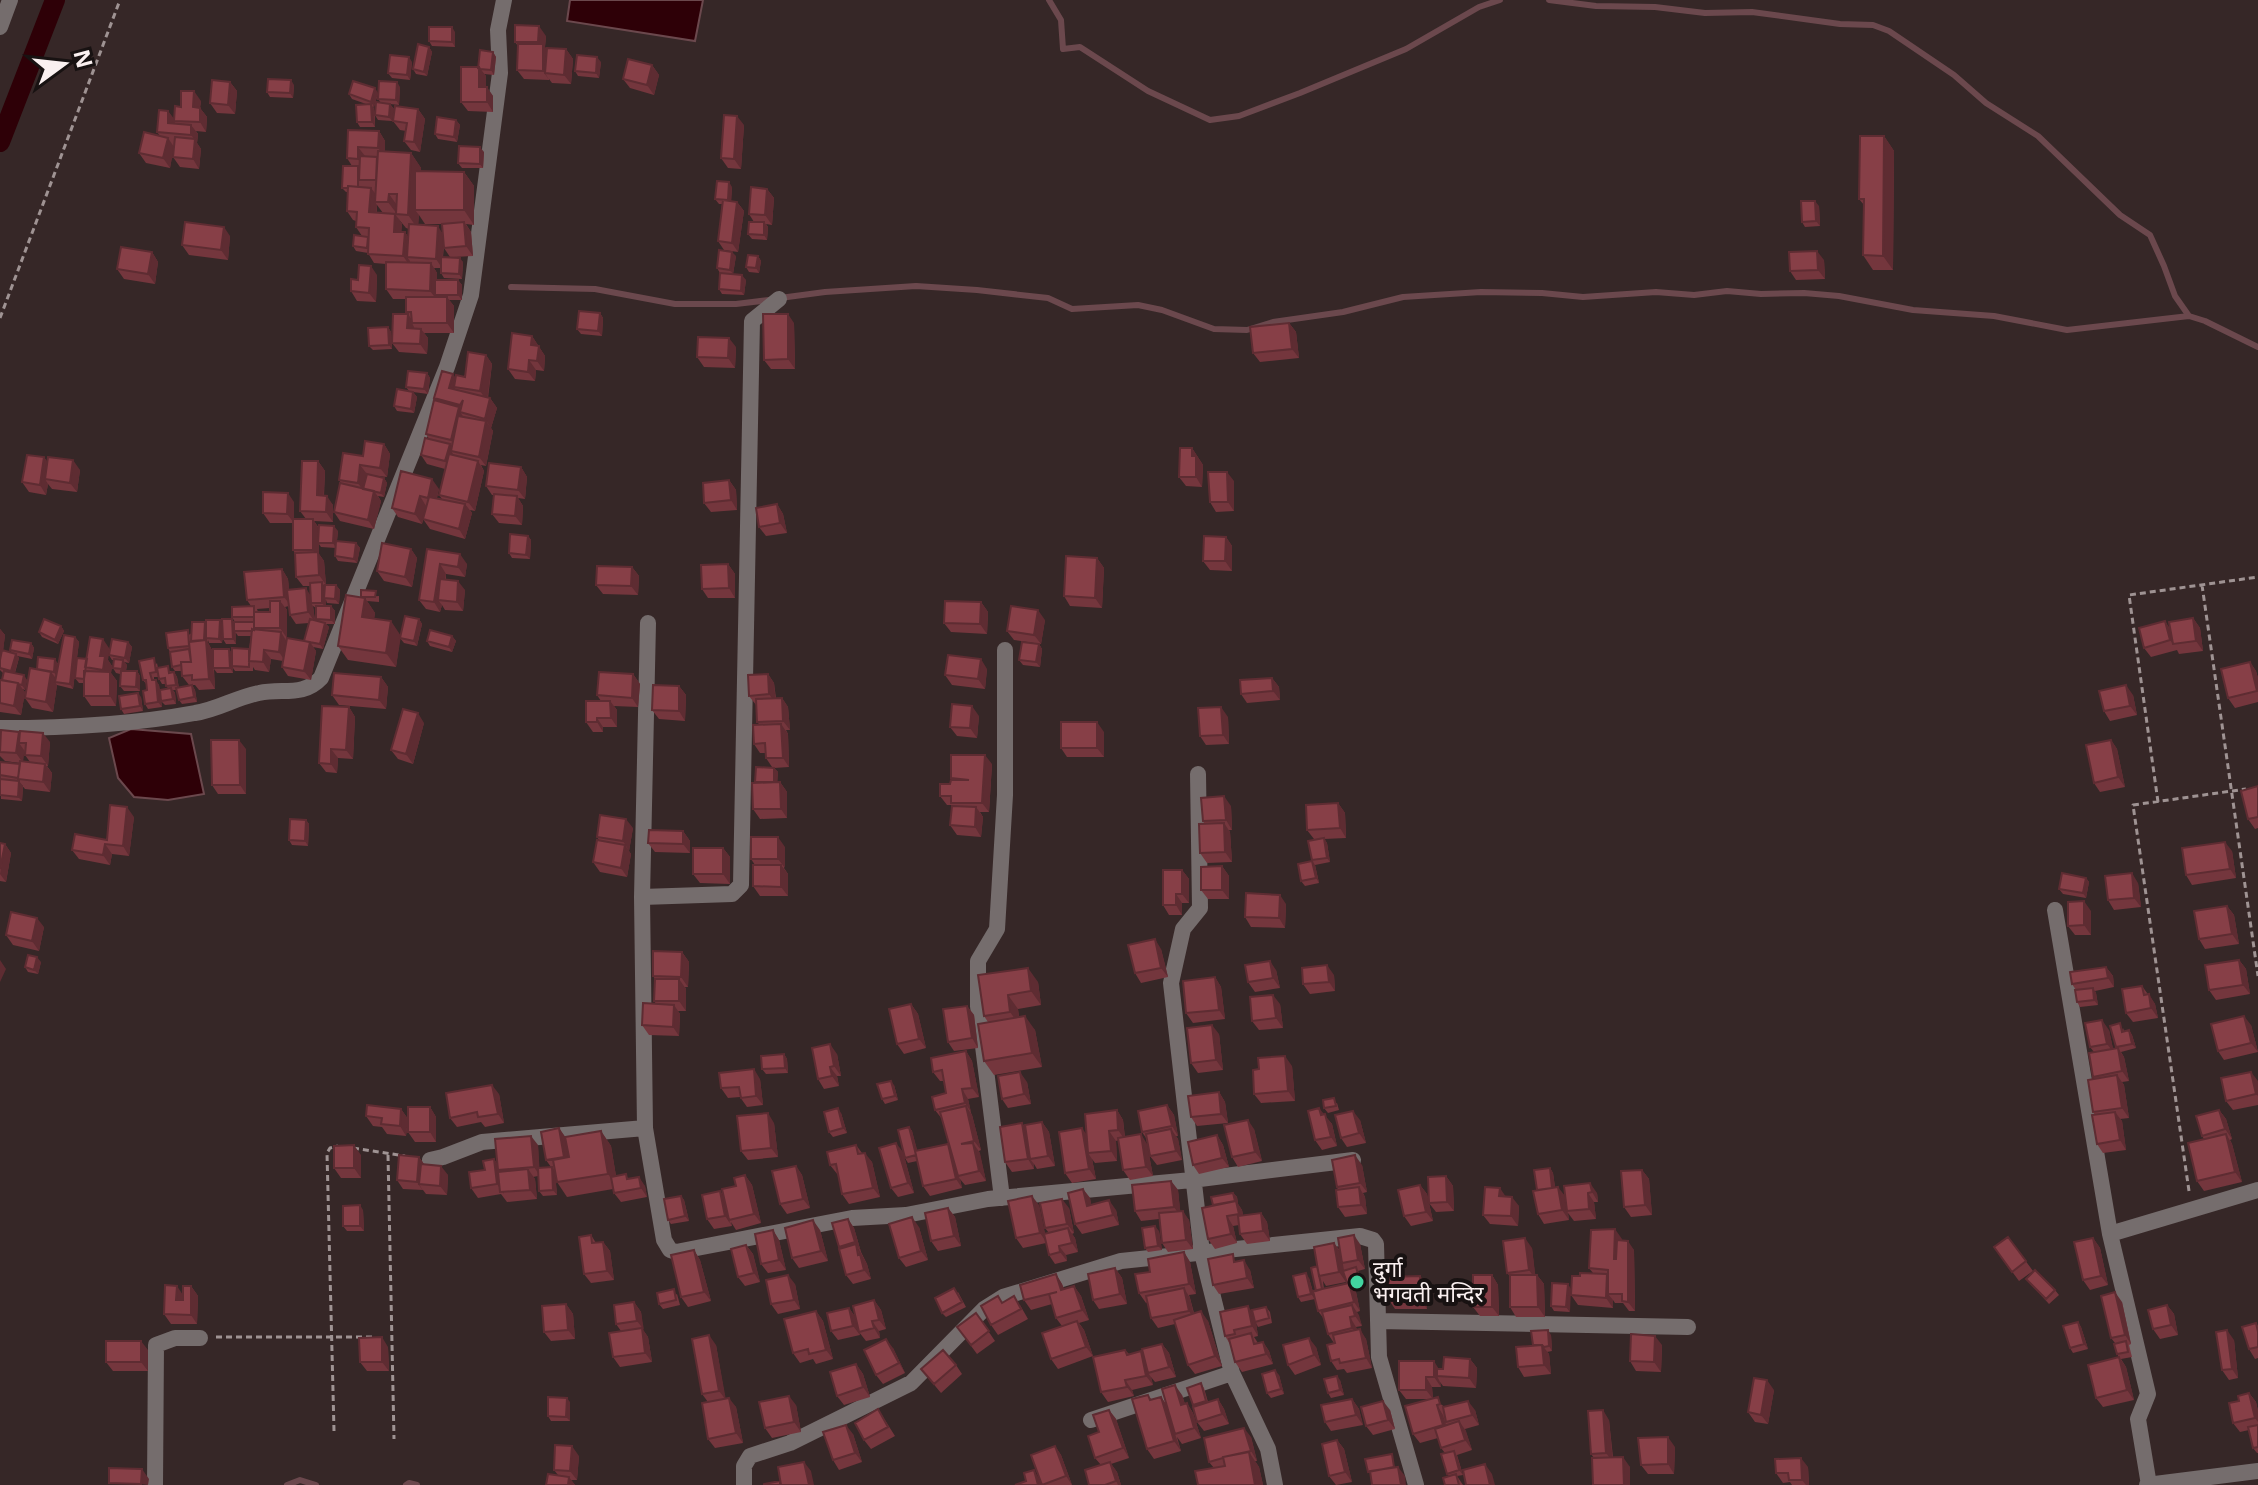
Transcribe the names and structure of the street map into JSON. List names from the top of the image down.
{
  "places": ["दुर्गा भगवती मन्दिर"],
  "north": "right"
}
